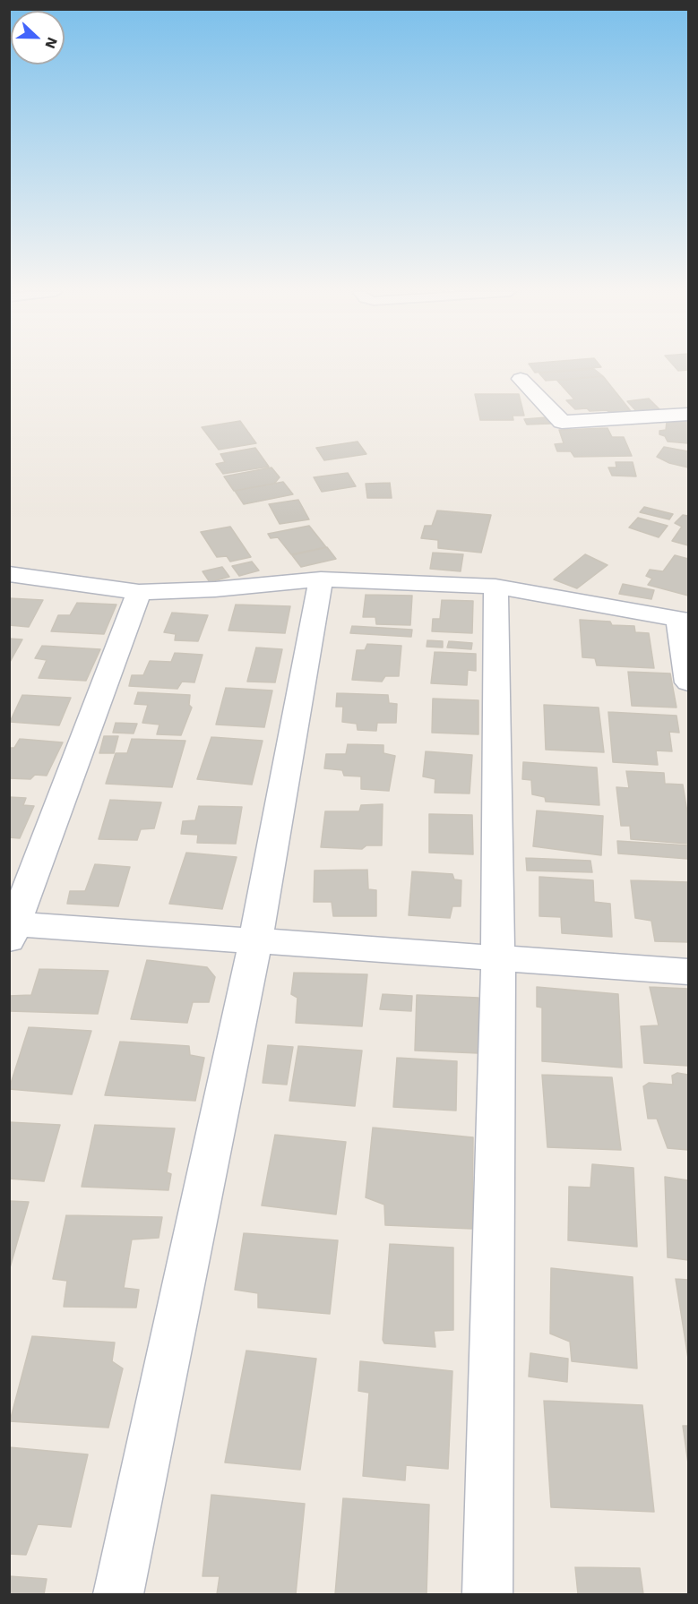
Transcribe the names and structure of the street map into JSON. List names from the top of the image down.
{
  "north": "right"
}
